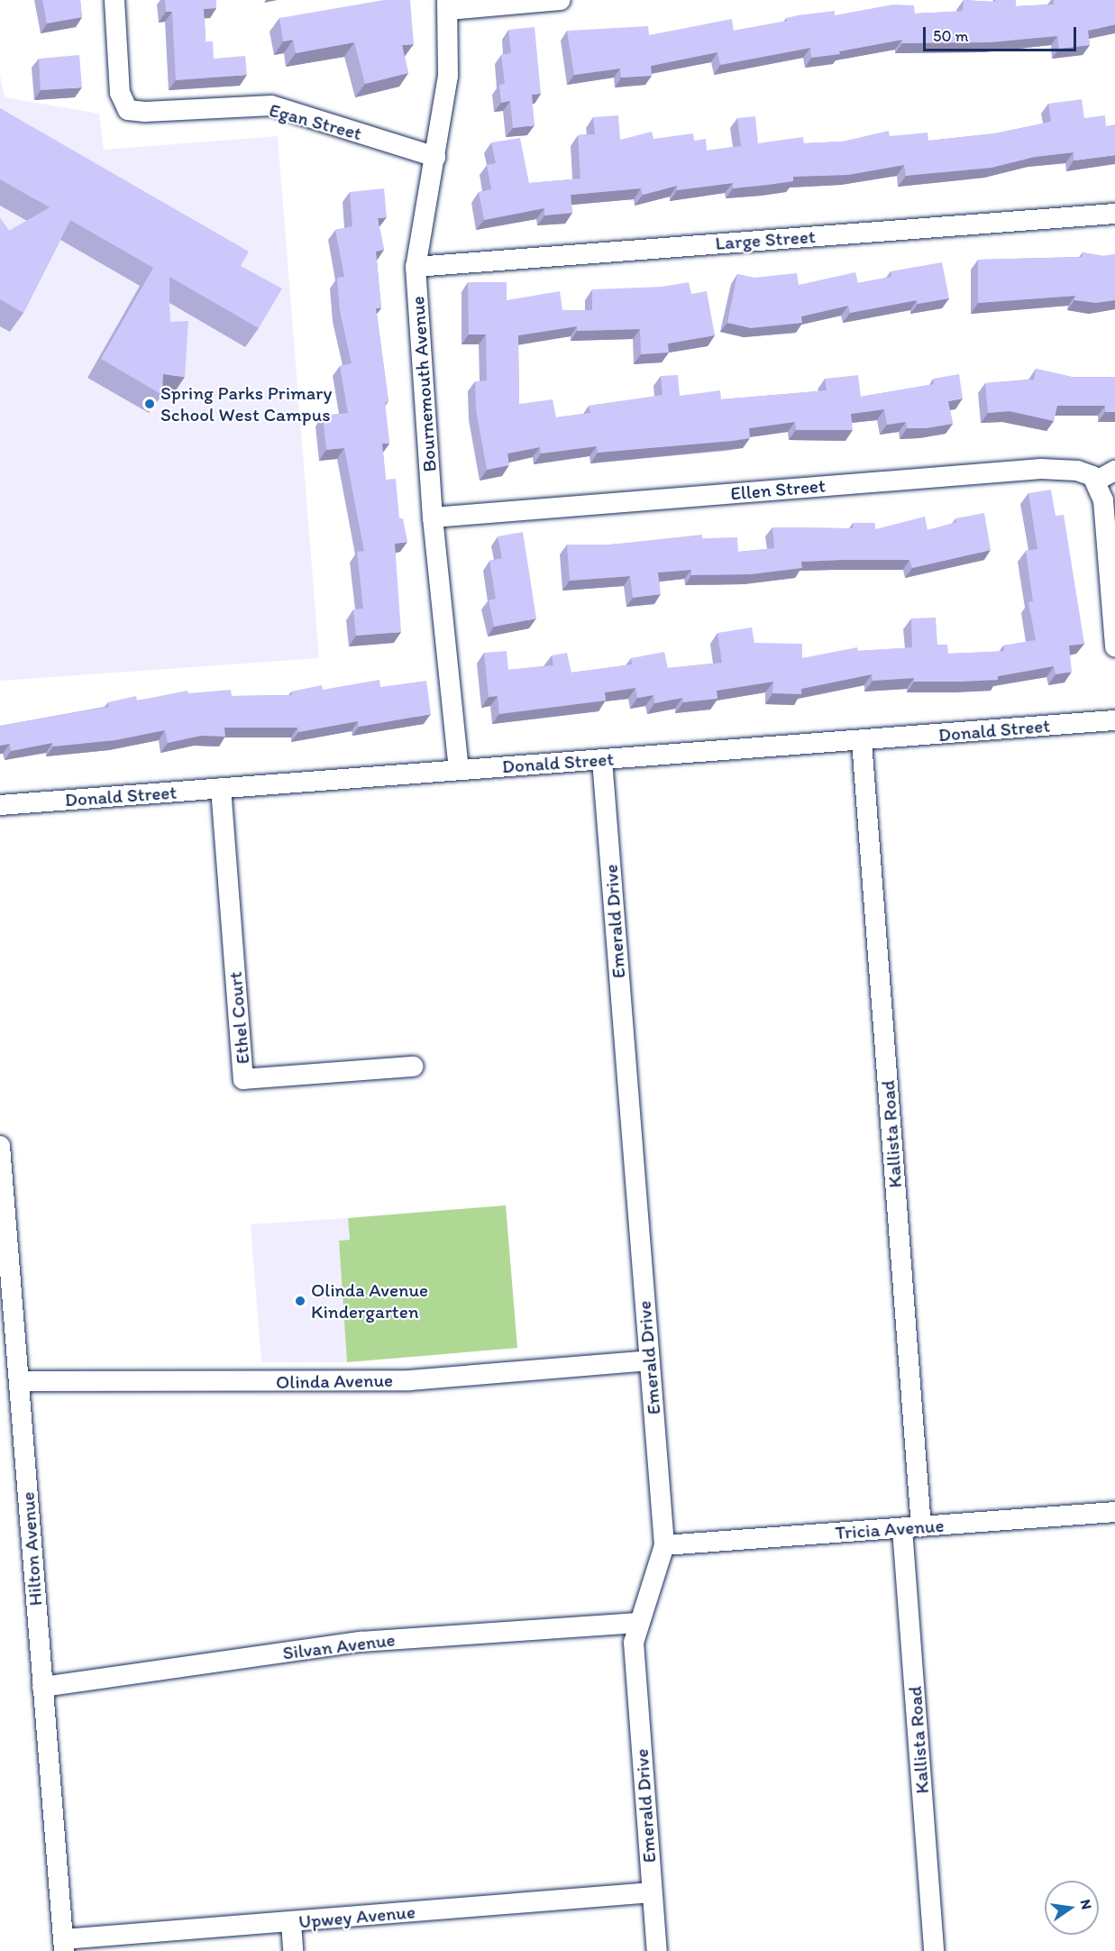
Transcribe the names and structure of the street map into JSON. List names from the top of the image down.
{
  "streets": {
    "street": [
      "Egan Street",
      "Large Street",
      "Bournemouth Avenue",
      "Ellen Street",
      "Donald Street",
      "Emerald Drive",
      "Ethel Court",
      "Kallista Road",
      "Olinda Avenue",
      "Tricia Avenue",
      "Hilton Avenue",
      "Silvan Avenue",
      "Upwey Avenue"
    ]
  },
  "crossings": [
    ["Egan Street", "Bournemouth Avenue"],
    ["Large Street", "Bournemouth Avenue"],
    ["Bournemouth Avenue", "Ellen Street"],
    ["Bournemouth Avenue", "Donald Street"],
    ["Donald Street", "Emerald Drive"],
    ["Donald Street", "Ethel Court"],
    ["Donald Street", "Kallista Road"],
    ["Emerald Drive", "Olinda Avenue"],
    ["Emerald Drive", "Tricia Avenue"],
    ["Emerald Drive", "Silvan Avenue"],
    ["Emerald Drive", "Upwey Avenue"],
    ["Kallista Road", "Tricia Avenue"],
    ["Olinda Avenue", "Hilton Avenue"],
    ["Hilton Avenue", "Silvan Avenue"],
    ["Hilton Avenue", "Upwey Avenue"]
  ],
  "places": ["Spring Parks Primary School West Campus", "Olinda Avenue Kindergarten"],
  "scale_bar": "50 m",
  "north": "right"
}
